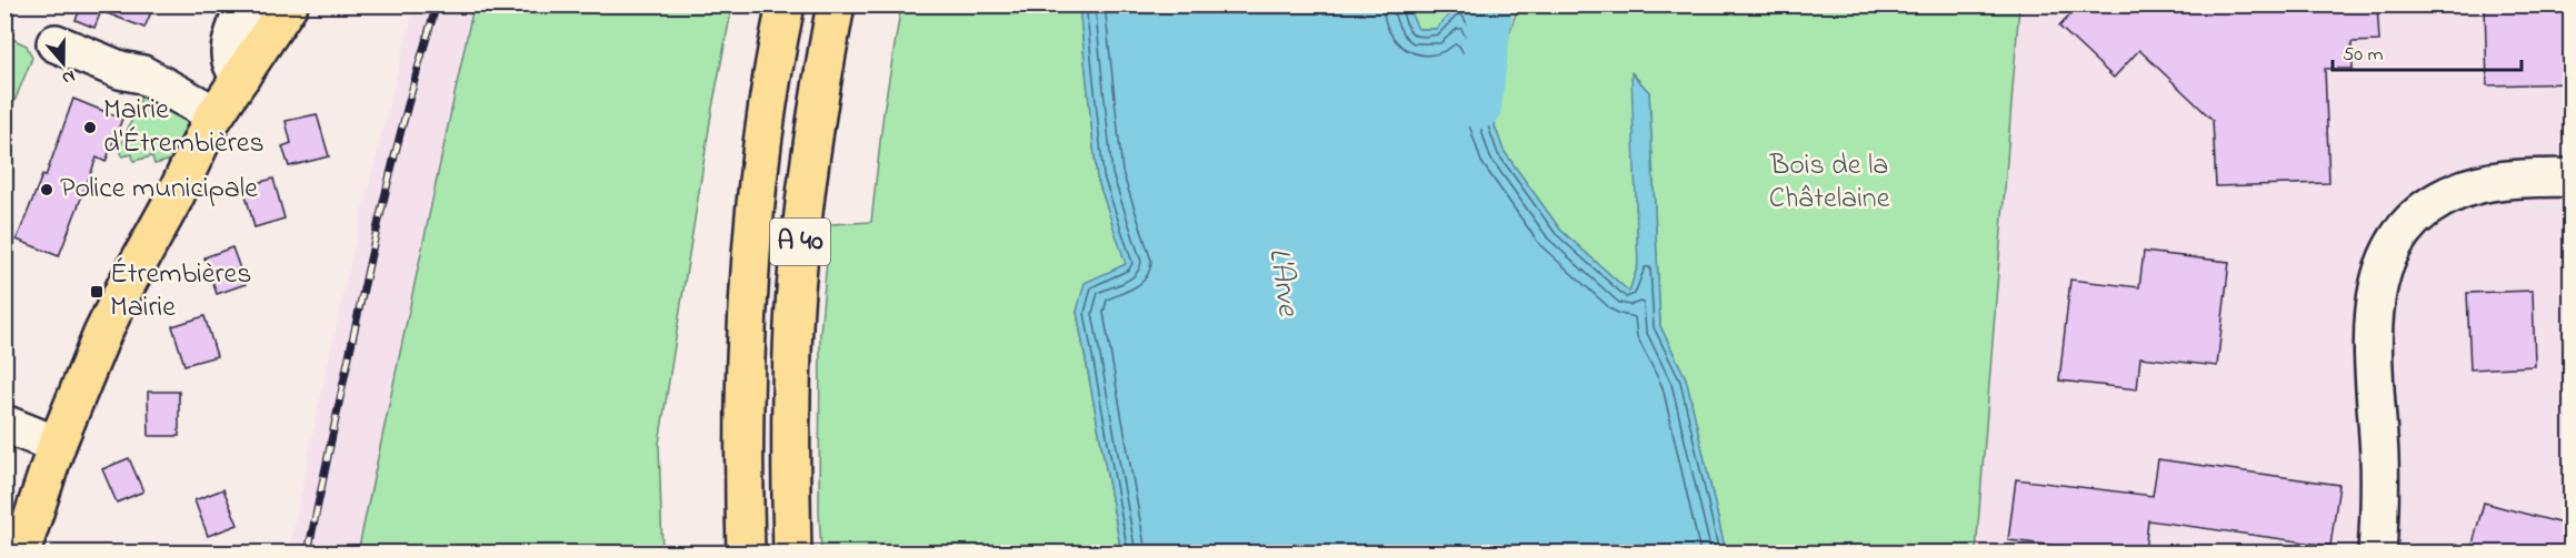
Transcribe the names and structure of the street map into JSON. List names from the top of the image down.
{
  "streets": {
    "main road": ["A 40"]
  },
  "water": ["L'Arve"],
  "parks": ["Bois de la Châtelaine"],
  "places": {
    "other": ["Mairie d'Étrembières", "Police municipale"],
    "transit": ["Étrembières Mairie"]
  },
  "scale_bar": "50 m",
  "north": "bottom"
}
